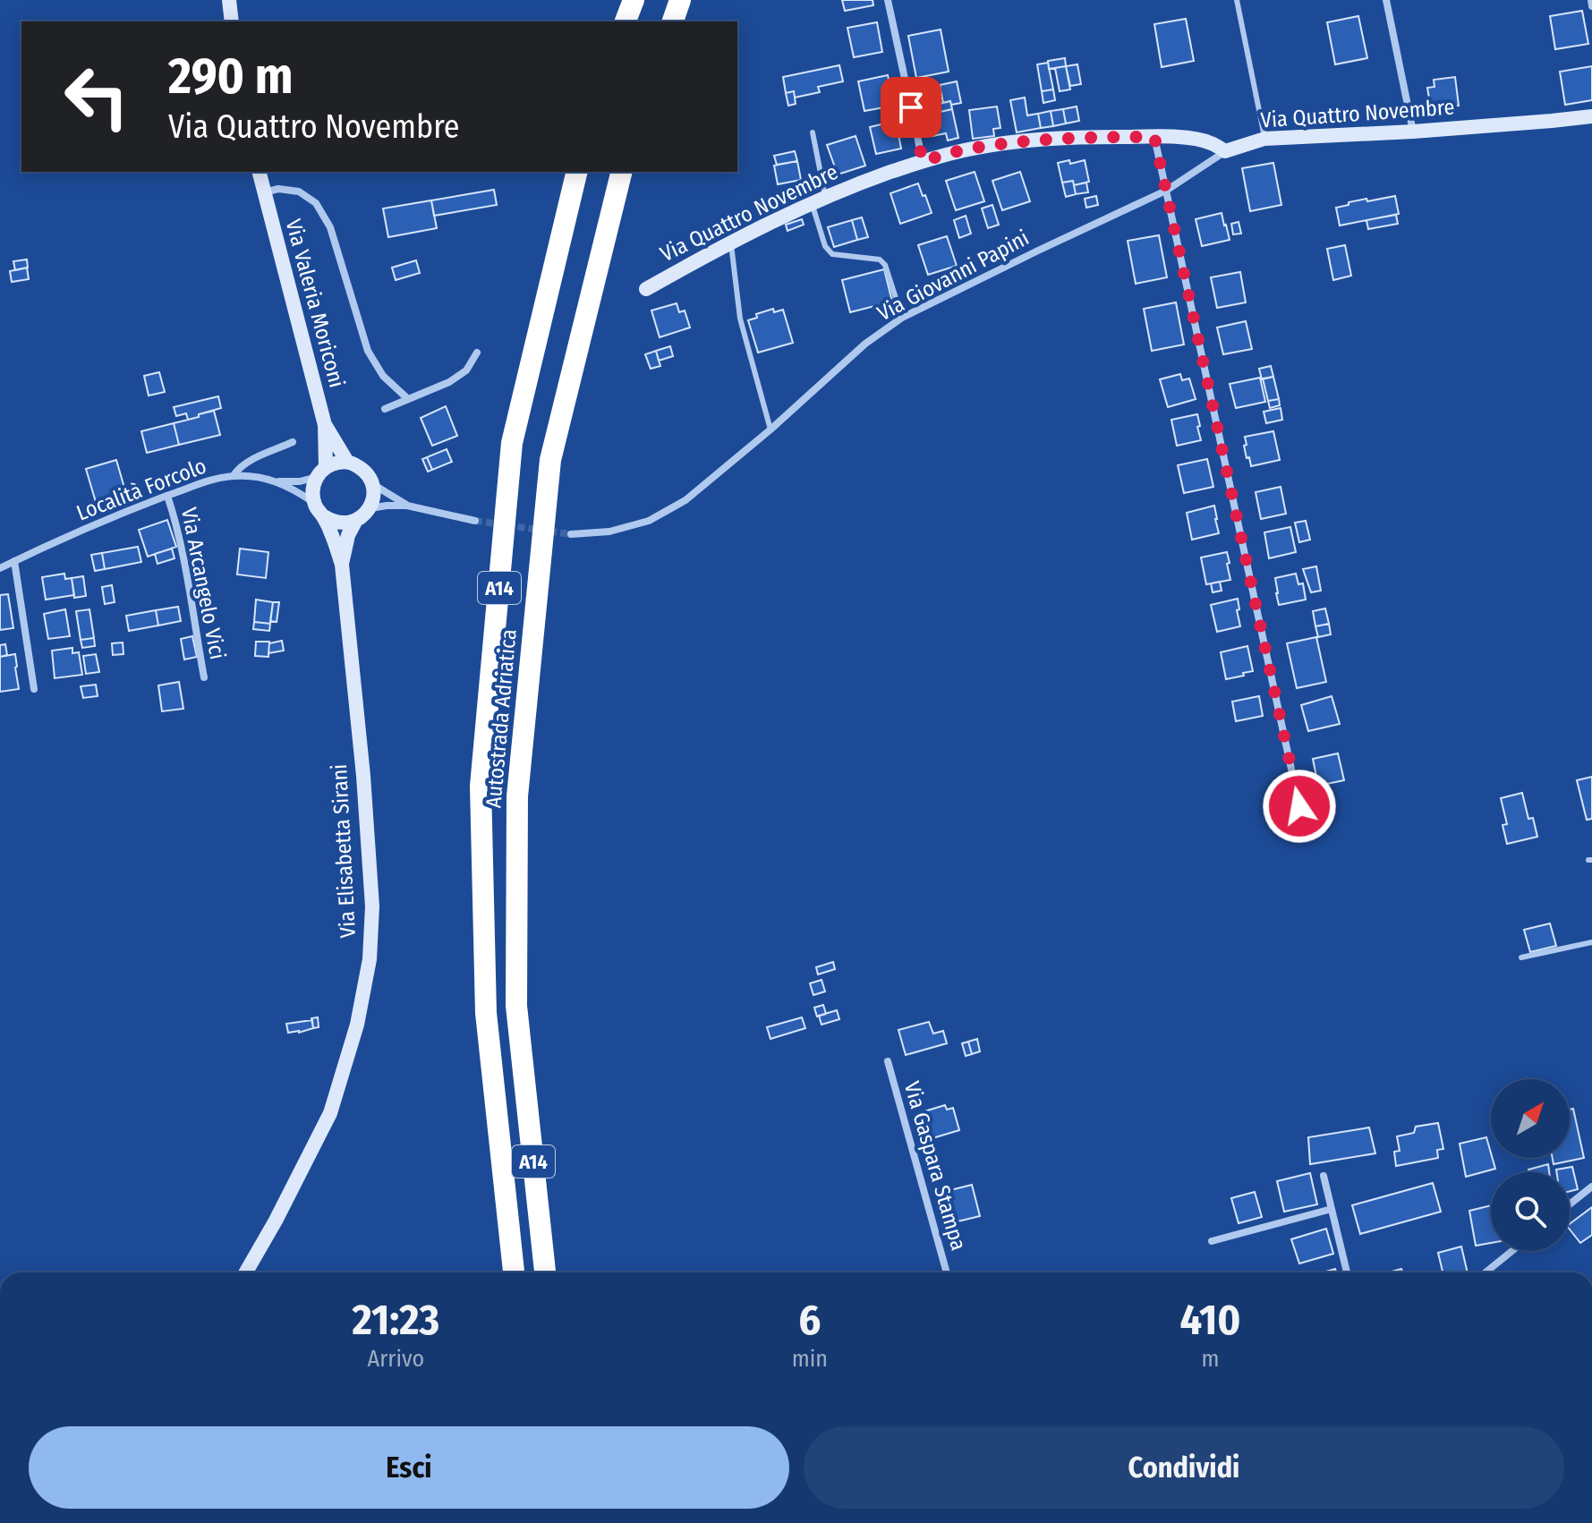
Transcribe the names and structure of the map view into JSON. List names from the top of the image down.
{
  "streets": {
    "highway": ["A14", "Autostrada Adriatica"],
    "main road": ["Via Quattro Novembre", "Via Valeria Moriconi", "Via Elisabetta Sirani"],
    "street": [
      "Via Giovanni Papini",
      "Località Forcolo",
      "Via Arcangelo Vici",
      "Via Gaspara Stampa"
    ]
  },
  "crossings": [
    ["Via Quattro Novembre", "Via Giovanni Papini"],
    ["Via Valeria Moriconi", "Via Elisabetta Sirani"],
    ["Località Forcolo", "Via Arcangelo Vici"]
  ],
  "north": "top right",
  "page": {
    "turn": ["290 m", "Via Quattro Novembre"],
    "eta": [
      "21:23",
      "Arrivo",
      "6",
      "min",
      "410",
      "m"
    ],
    "buttons": ["Esci", "Condividi"]
  }
}
